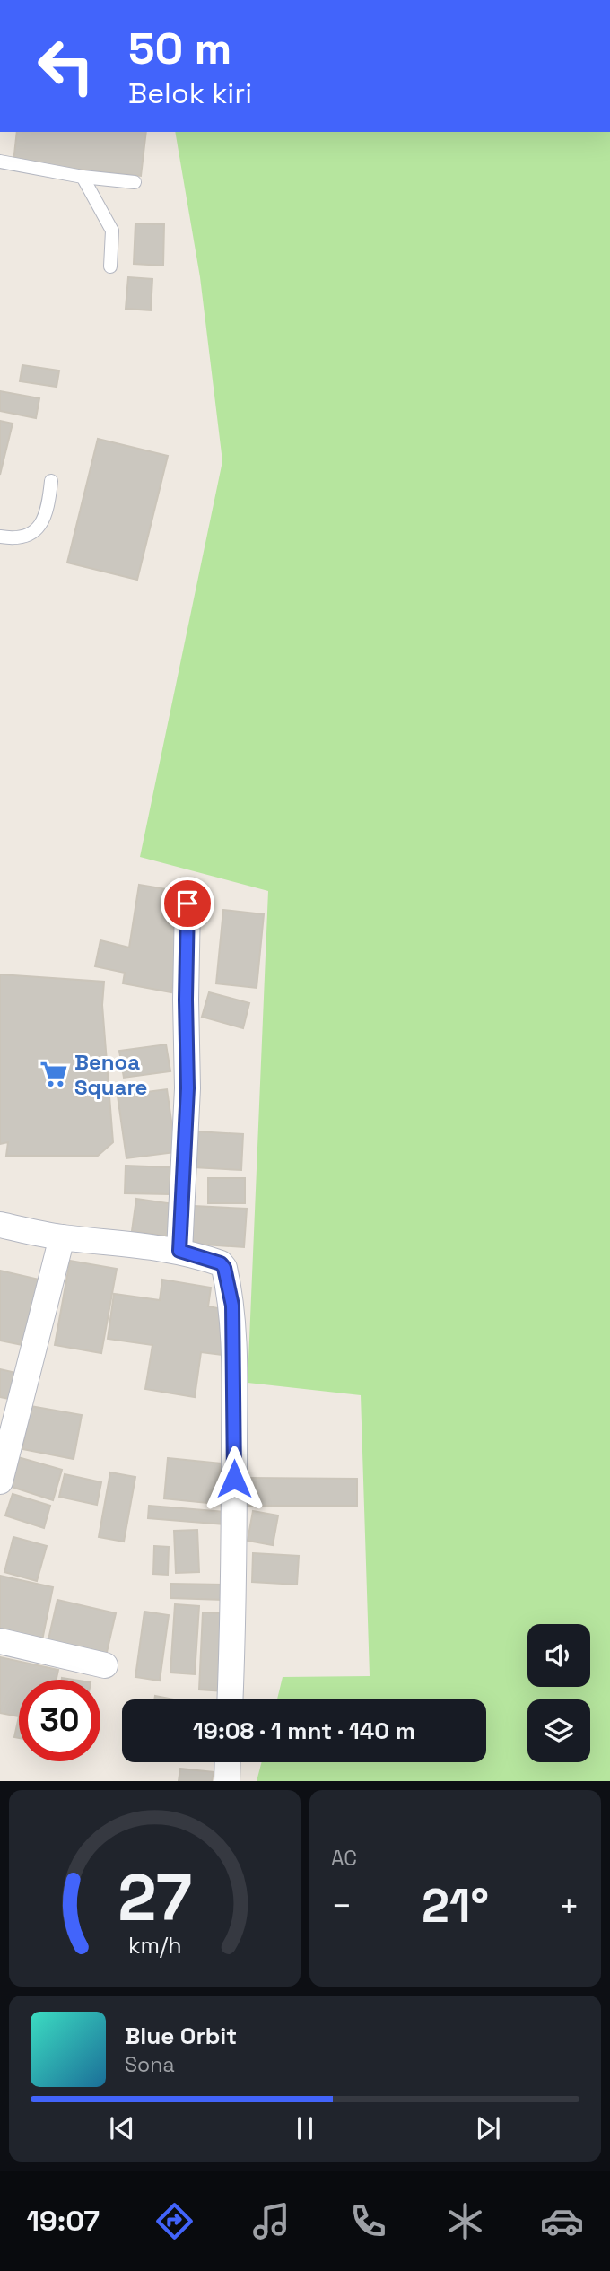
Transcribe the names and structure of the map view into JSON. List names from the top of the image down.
{
  "places": {
    "supermarket": ["Benoa Square"]
  },
  "page": {
    "turn": ["50 m", "Belok kiri"],
    "limit": "30",
    "trip": "19:08 · 1 mnt · 140 m",
    "tile": "AC",
    "heat": ["−", "21°", "+"],
    "song": ["Blue Orbit", "Sona"],
    "tabs": "19:07",
    "gauge": ["27", "km/h"]
  }
}
